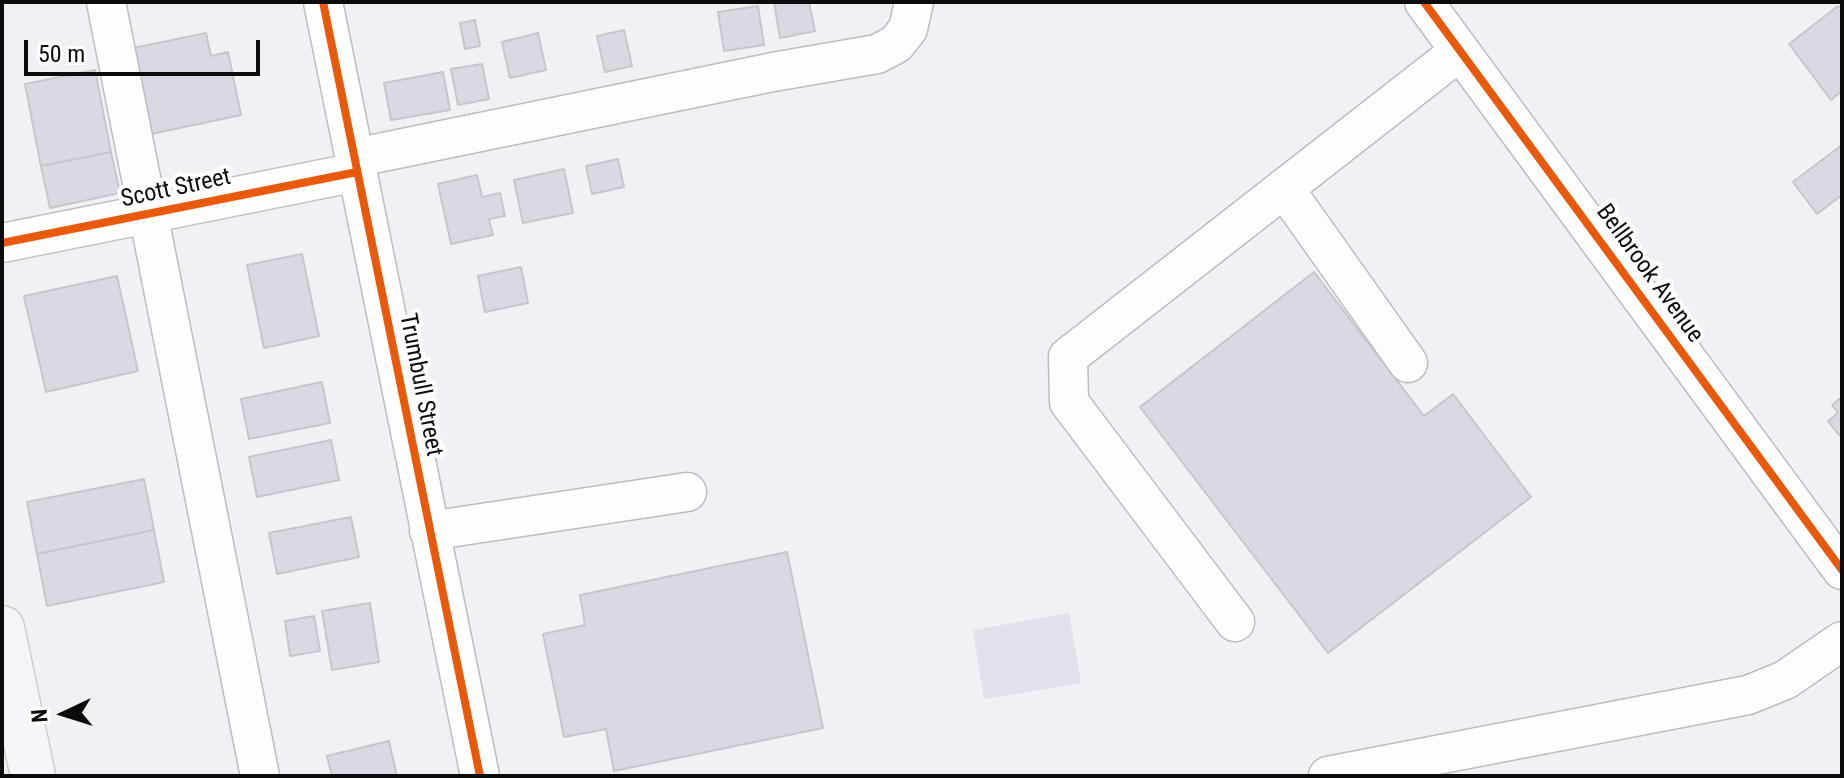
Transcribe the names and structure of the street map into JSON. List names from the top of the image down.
{
  "streets": {
    "street": ["Scott Street", "Bellbrook Avenue", "Trumbull Street"]
  },
  "crossings": [
    ["Scott Street", "Trumbull Street"]
  ],
  "scale_bar": "50 m",
  "north": "left"
}
